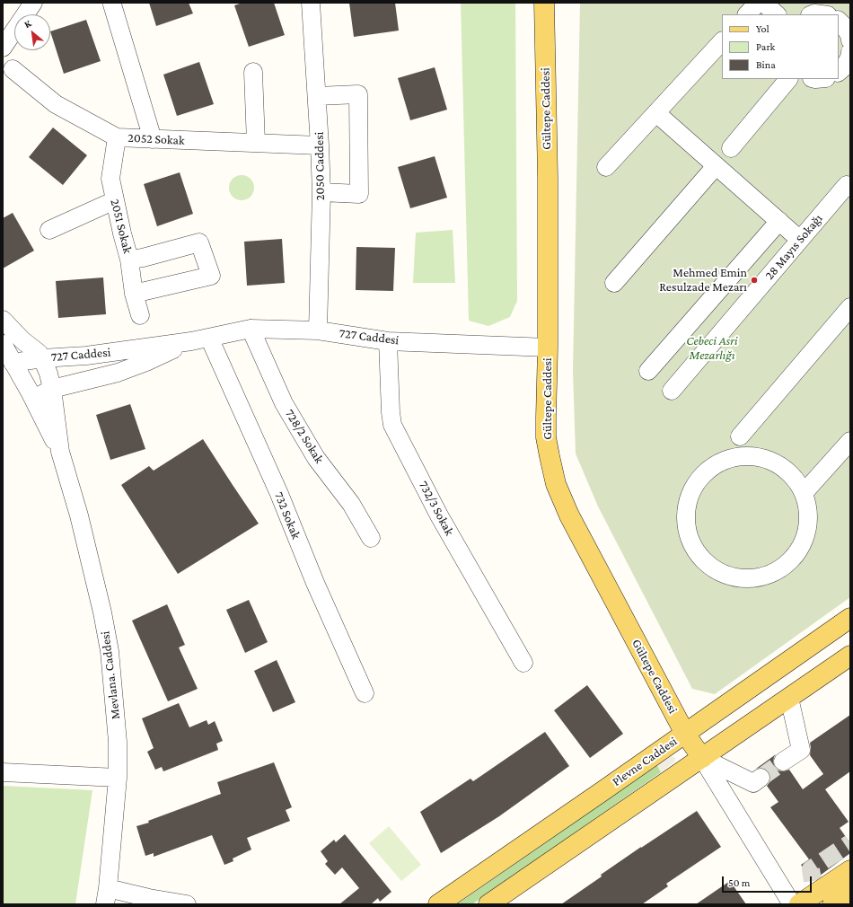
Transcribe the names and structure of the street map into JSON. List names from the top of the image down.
{
  "streets": {
    "main road": ["Gültepe Caddesi", "Plevne Caddesi"],
    "street": [
      "2052 Sokak",
      "2050 Caddesi",
      "2051 Sokak",
      "28 Mayıs Sokağı",
      "727 Caddesi",
      "728/2 Sokak",
      "732/3 Sokak",
      "732 Sokak",
      "Mevlana. Caddesi"
    ]
  },
  "crossings": [
    ["Gültepe Caddesi", "727 Caddesi"],
    ["Gültepe Caddesi", "Plevne Caddesi"],
    ["2052 Sokak", "2050 Caddesi"],
    ["2052 Sokak", "2051 Sokak"],
    ["2050 Caddesi", "727 Caddesi"],
    ["727 Caddesi", "728/2 Sokak"],
    ["727 Caddesi", "732/3 Sokak"],
    ["727 Caddesi", "732 Sokak"],
    ["727 Caddesi", "Mevlana. Caddesi"]
  ],
  "parks": ["Cebeci Asri Mezarlığı"],
  "places": ["Mehmed Emin Resulzade Mezarı"],
  "legend": ["Yol", "Park", "Bina"],
  "scale_bar": "50 m",
  "north": "top left"
}
